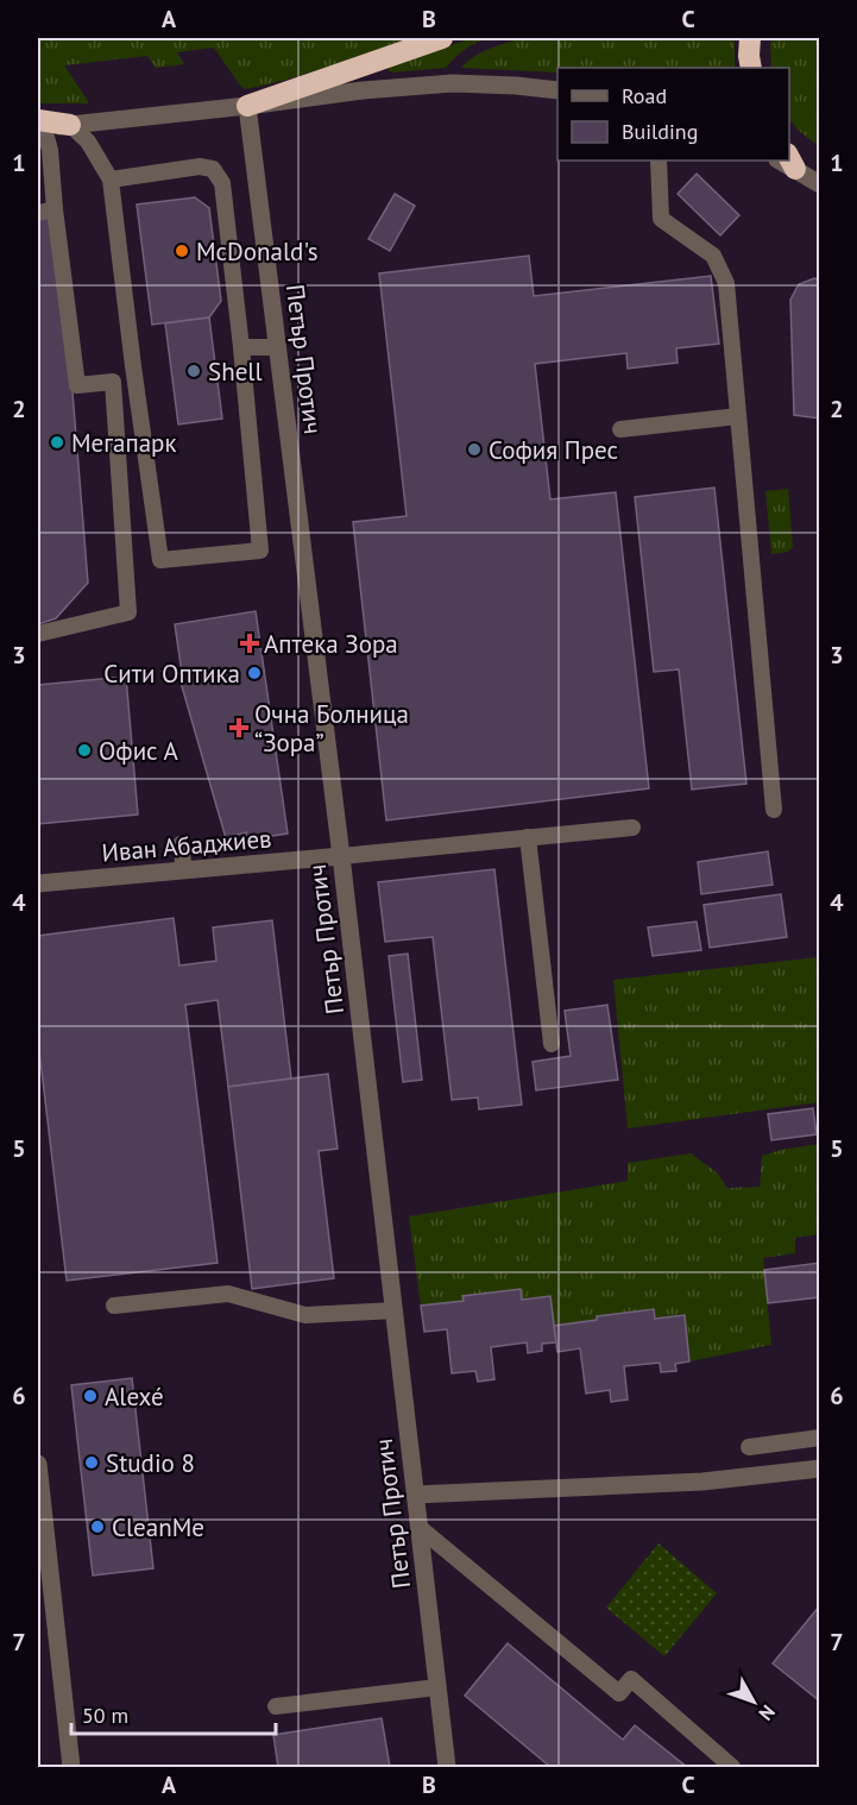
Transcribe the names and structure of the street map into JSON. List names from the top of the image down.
{
  "streets": {
    "street": ["Петър Протич", "Иван Абаджиев"]
  },
  "crossings": [
    ["Петър Протич", "Иван Абаджиев"]
  ],
  "places": {
    "other": [
      "McDonald's",
      "Shell",
      "Мегапарк",
      "София Прес",
      "Сити Оптика",
      "Офис А",
      "Alexé",
      "Studio 8",
      "CleanMe"
    ],
    "health": ["Аптека Зора", "Очна Болница “Зора”"]
  },
  "legend": ["Road", "Building"],
  "scale_bar": "50 m",
  "north": "bottom right",
  "grid": {
    "columns": ["A", "B", "C"],
    "rows": [
      "1",
      "2",
      "3",
      "4",
      "5",
      "6",
      "7"
    ]
  }
}
